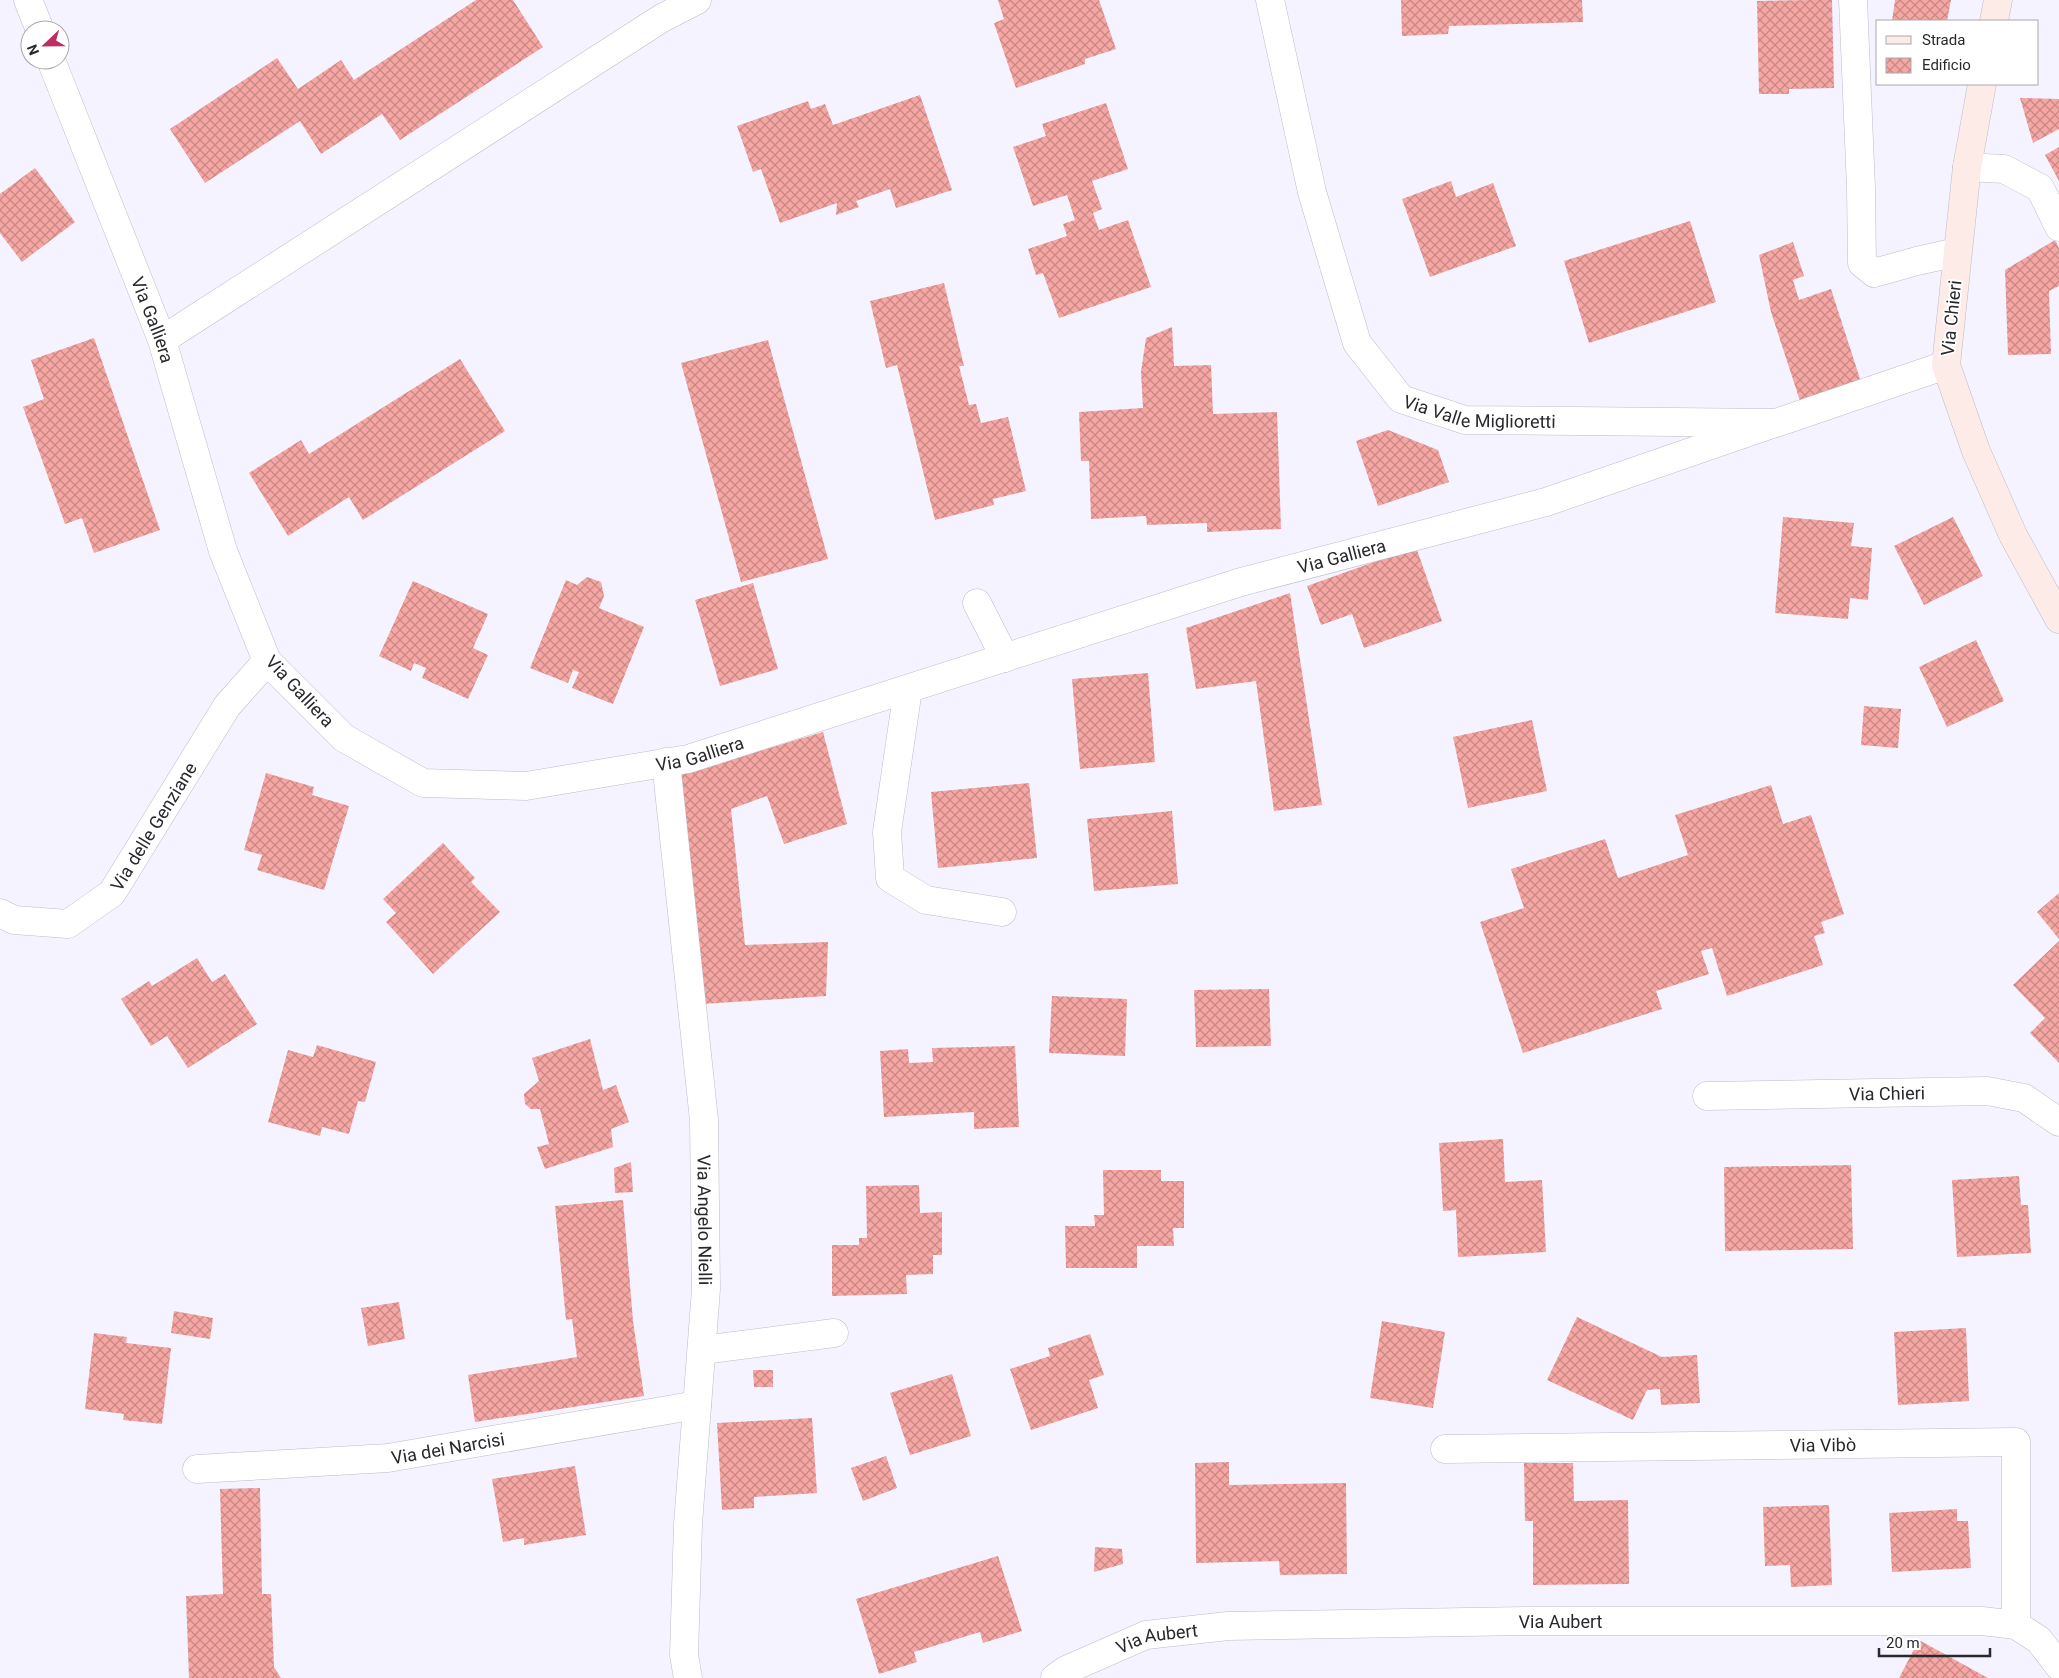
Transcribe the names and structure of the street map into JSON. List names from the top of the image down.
{
  "streets": {
    "main road": ["Via Chieri"],
    "street": [
      "Via Galliera",
      "Via Valle Miglioretti",
      "Via delle Genziane",
      "Via Angelo Nielli",
      "Via Vibò",
      "Via dei Narcisi",
      "Via Aubert"
    ]
  },
  "crossings": [
    ["Via Chieri", "Via Valle Miglioretti"],
    ["Via Galliera", "Via Valle Miglioretti"],
    ["Via Galliera", "Via delle Genziane"],
    ["Via Galliera", "Via Angelo Nielli"],
    ["Via Angelo Nielli", "Via dei Narcisi"],
    ["Via Vibò", "Via Aubert"]
  ],
  "legend": ["Strada", "Edificio"],
  "scale_bar": "20 m",
  "north": "left"
}
